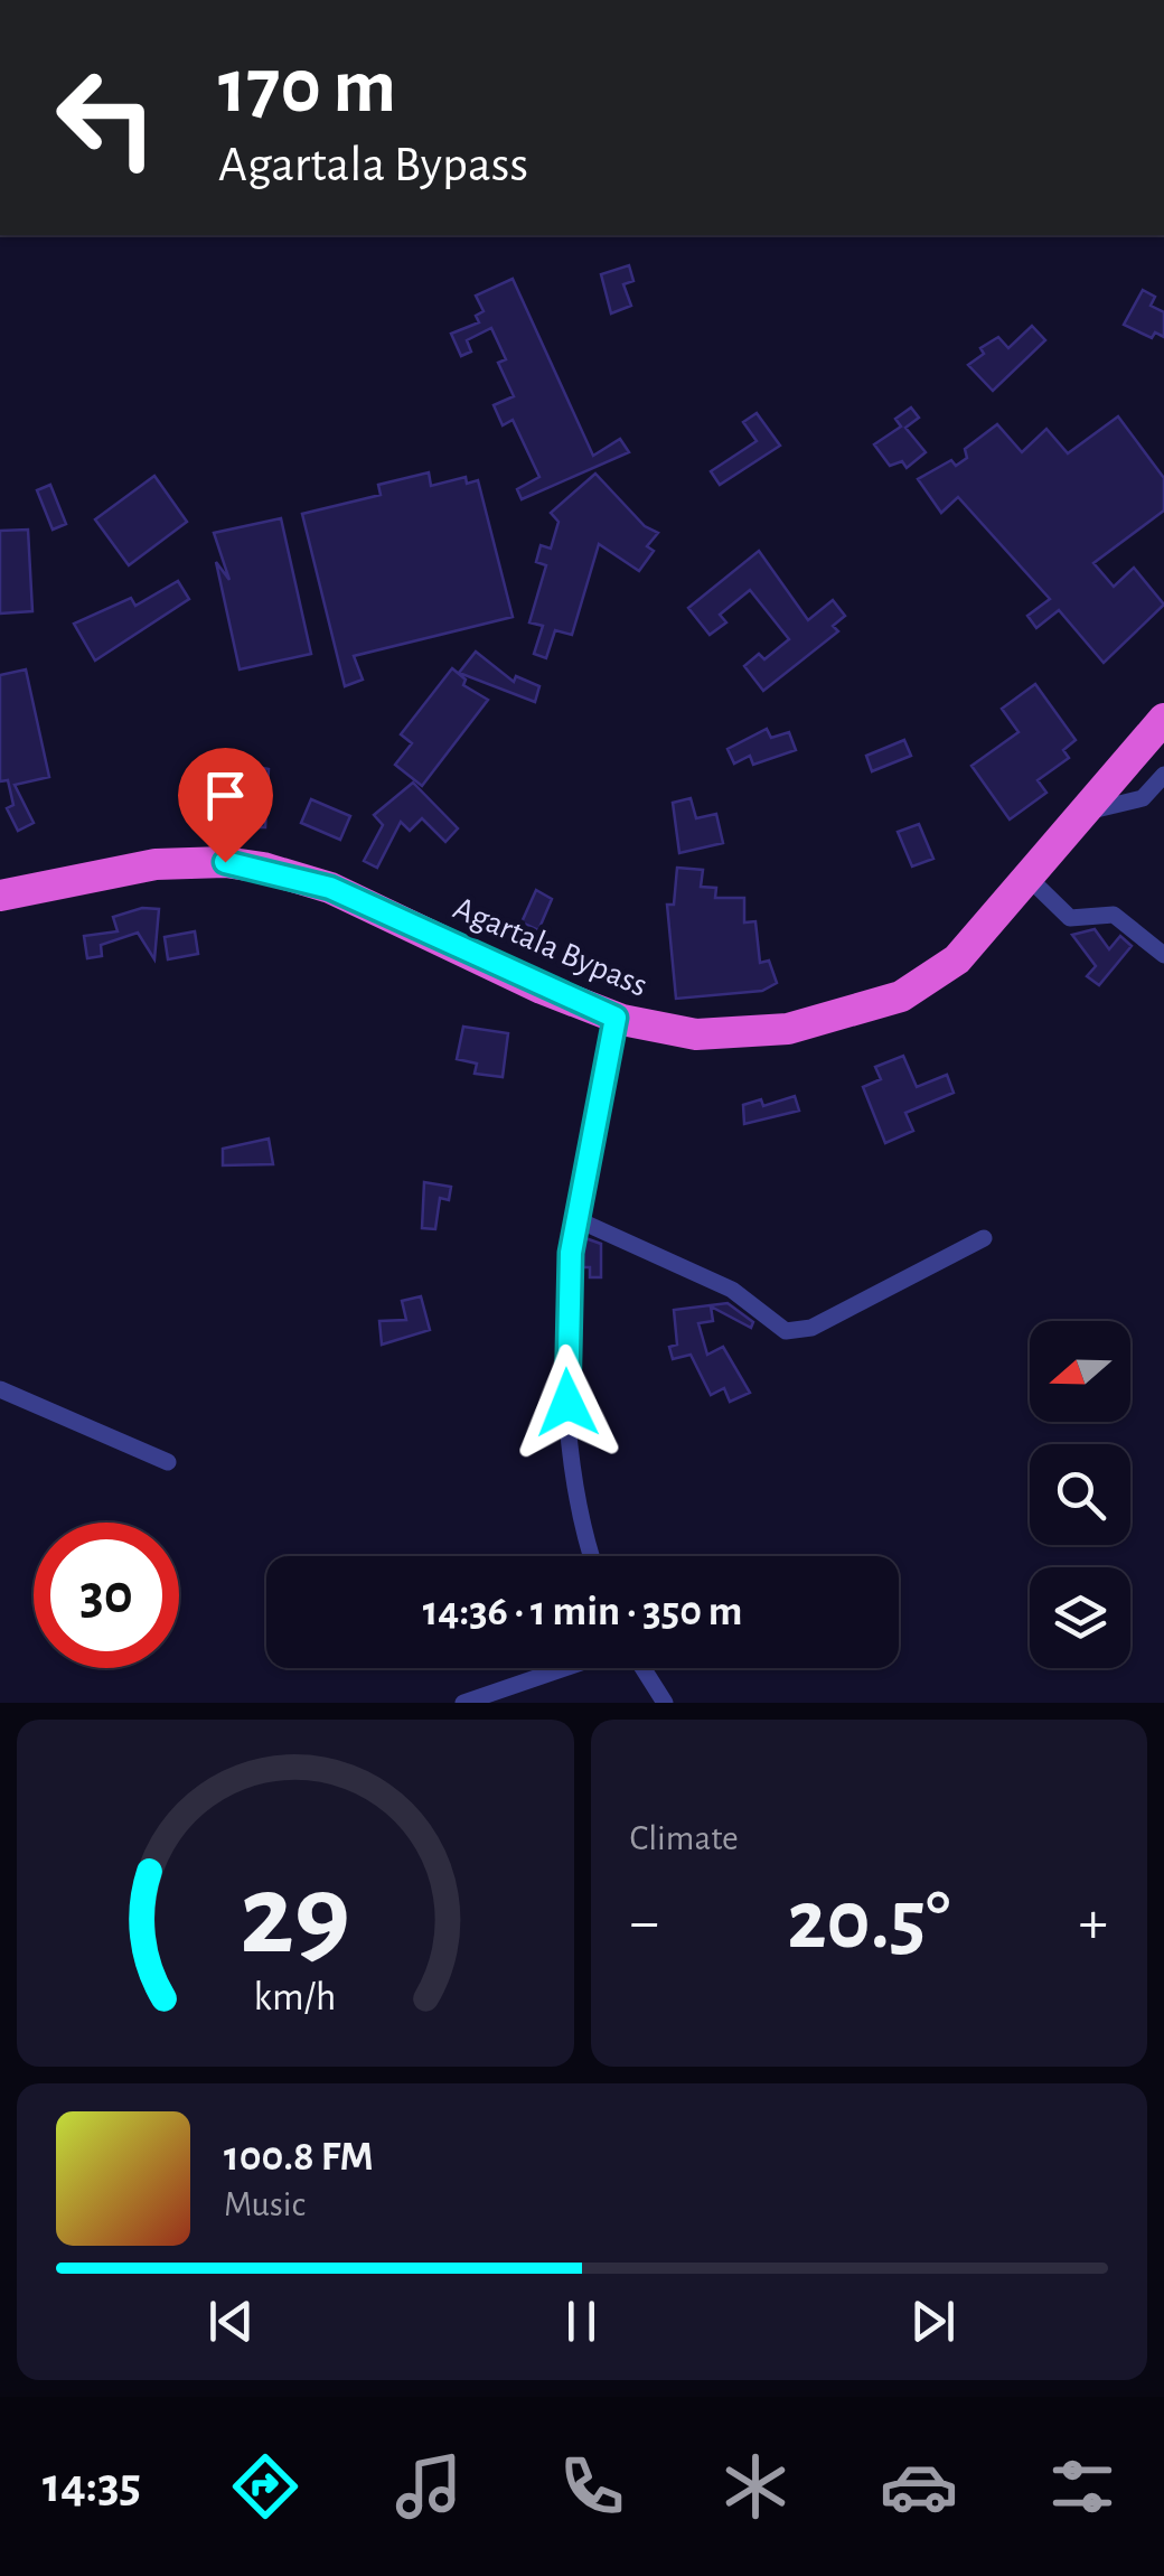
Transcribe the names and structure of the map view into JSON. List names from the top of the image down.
{
  "streets": {
    "highway": ["Agartala Bypass"]
  },
  "north": "left",
  "page": {
    "turn": ["170 m", "Agartala Bypass"],
    "limit": "30",
    "trip": "14:36 · 1 min · 350 m",
    "tile": "Climate",
    "heat": ["−", "20.5°", "+"],
    "song": ["100.8 FM", "Music"],
    "tabs": "14:35",
    "gauge": ["29", "km/h"]
  }
}
